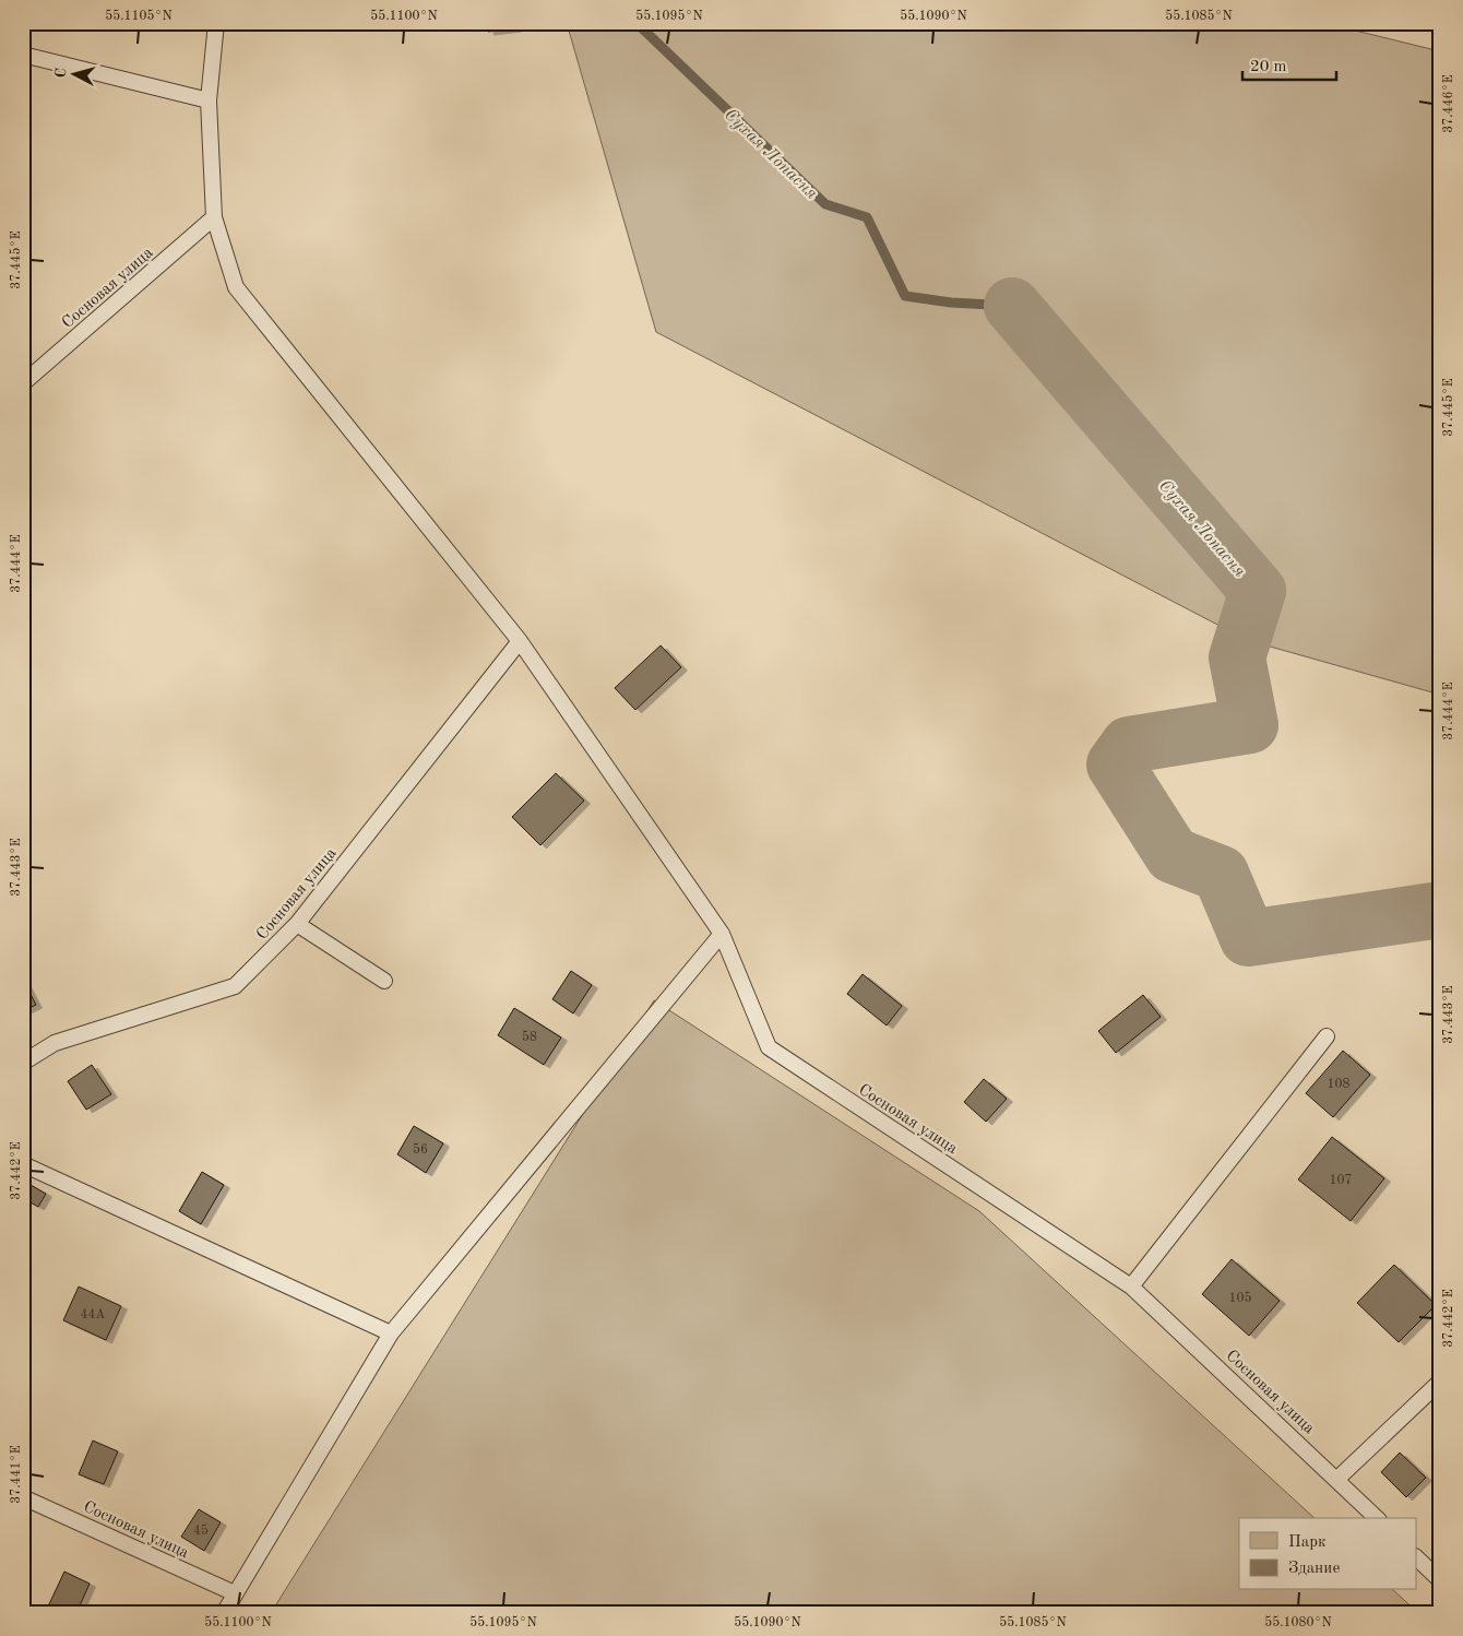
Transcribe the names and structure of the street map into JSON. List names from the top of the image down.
{
  "streets": {
    "lane": ["Сосновая улица"]
  },
  "water": ["Сухая Лопасня"],
  "house_numbers": [
    "58",
    "108",
    "56",
    "107",
    "105",
    "44А",
    "45"
  ],
  "legend": ["Парк", "Здание"],
  "scale_bar": "20 m",
  "north": "left",
  "coordinates": [
    "55.1105°N",
    "55.1100°N",
    "55.1095°N",
    "55.1090°N",
    "55.1085°N",
    "37.446°E",
    "37.445°E",
    "37.444°E",
    "37.443°E",
    "37.442°E",
    "37.441°E",
    "55.1080°N"
  ]
}
